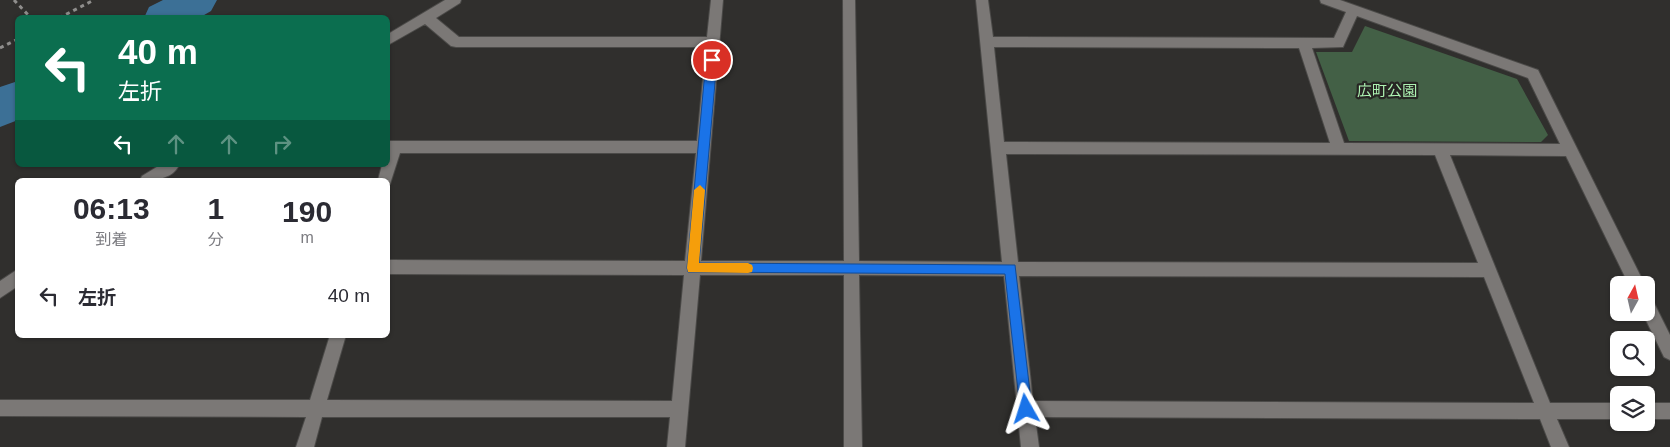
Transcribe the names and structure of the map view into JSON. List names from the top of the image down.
{
  "parks": ["広町公園"],
  "north": "top",
  "page": {
    "turn": ["40 m", "左折"],
    "eta": [
      "06:13",
      "到着",
      "1",
      "分",
      "190",
      "m"
    ],
    "list": [
      {
        "name": "左折",
        "value": "40 m"
      }
    ]
  }
}
